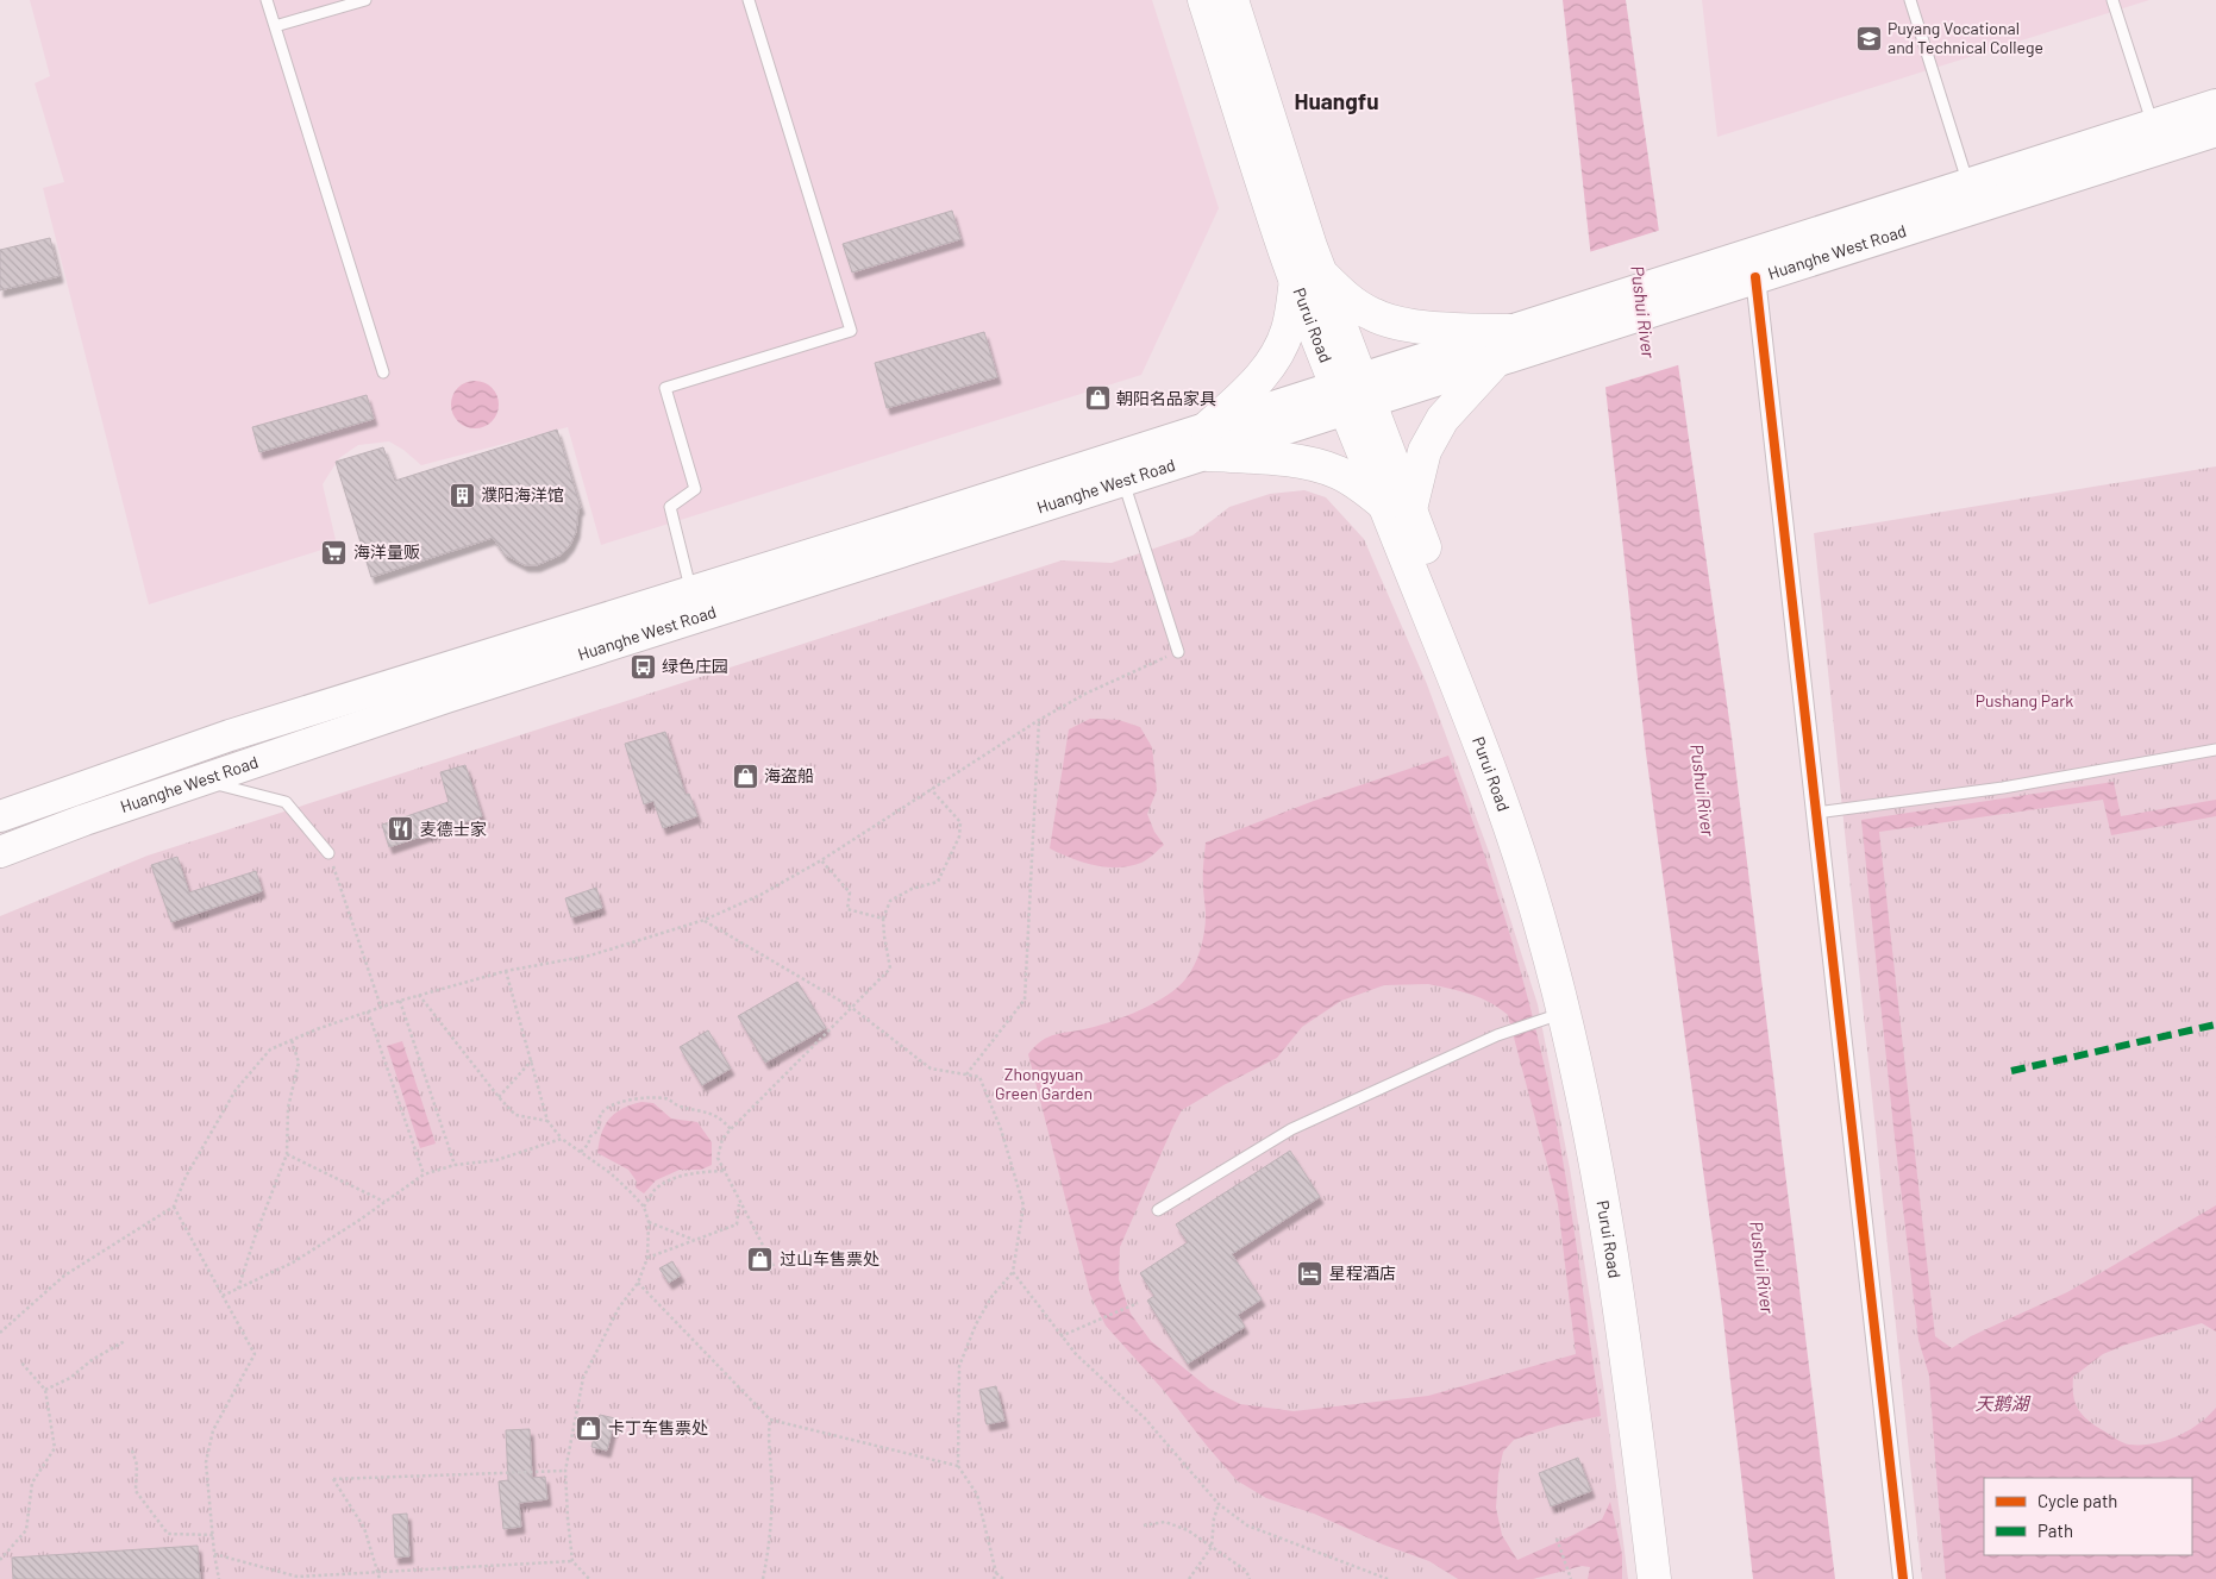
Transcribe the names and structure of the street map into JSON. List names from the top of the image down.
{
  "streets": {
    "highway": ["Purui Road"],
    "main road": ["Huanghe West Road"]
  },
  "crossings": [
    ["Huanghe West Road", "Purui Road"]
  ],
  "districts": ["Huangfu"],
  "water": ["Pushui River", "天鹅湖"],
  "parks": ["Pushang Park", "Zhongyuan Green Garden"],
  "places": {
    "school or university": ["Puyang Vocational and Technical College"],
    "shop": [
      "朝阳名品家具",
      "海盗船",
      "过山车售票处",
      "卡丁车售票处"
    ],
    "building": ["濮阳海洋馆"],
    "supermarket": ["海洋量贩"],
    "bus stop": ["绿色庄园"],
    "restaurant": ["麦德士家"],
    "hotel": ["星程酒店"]
  },
  "legend": ["Cycle path", "Path"]
}
